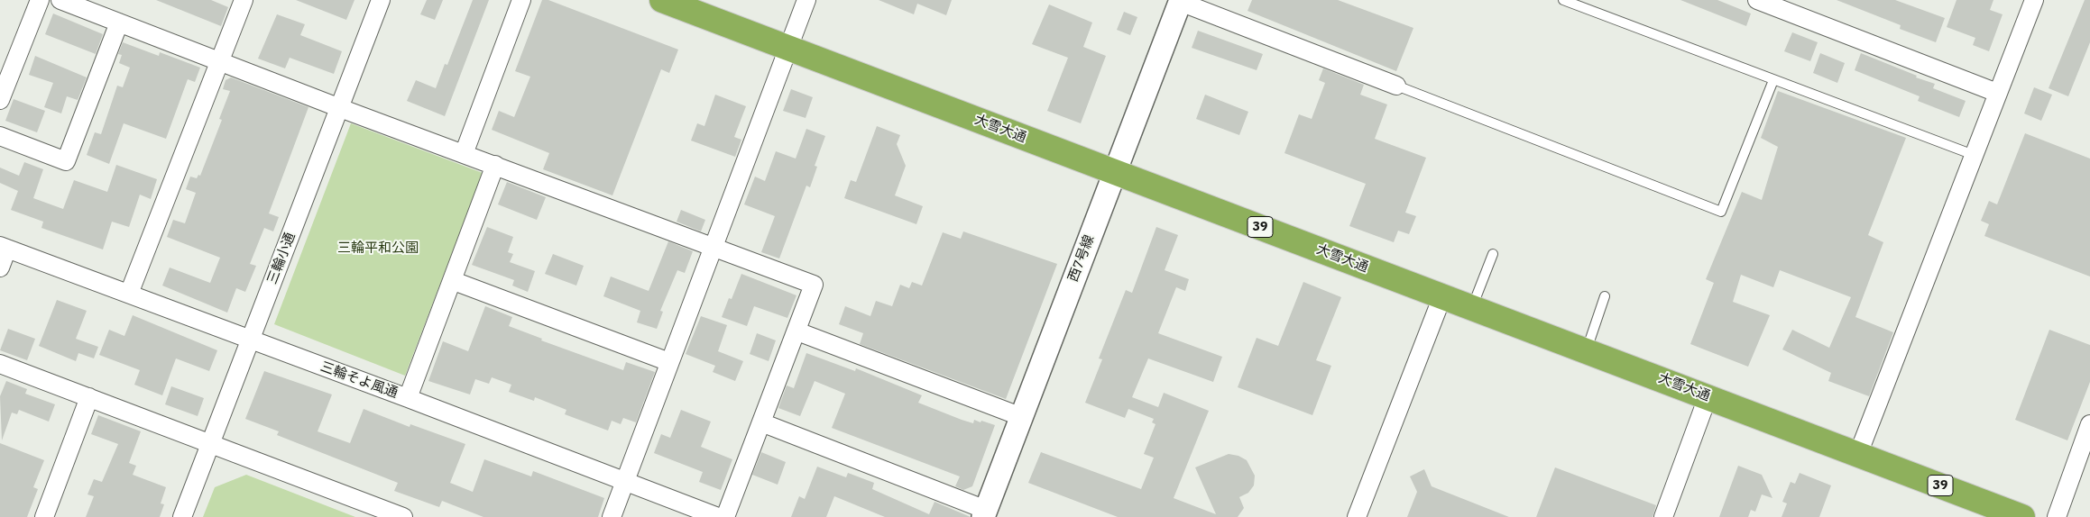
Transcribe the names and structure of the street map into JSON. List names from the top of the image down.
{
  "streets": {
    "highway": ["大雪大通", "39"],
    "street": ["三輪小通", "西7号線", "三輪そよ風通"]
  },
  "crossings": [
    ["大雪大通", "西7号線"],
    ["三輪小通", "三輪そよ風通"]
  ],
  "parks": ["三輪平和公園"]
}
